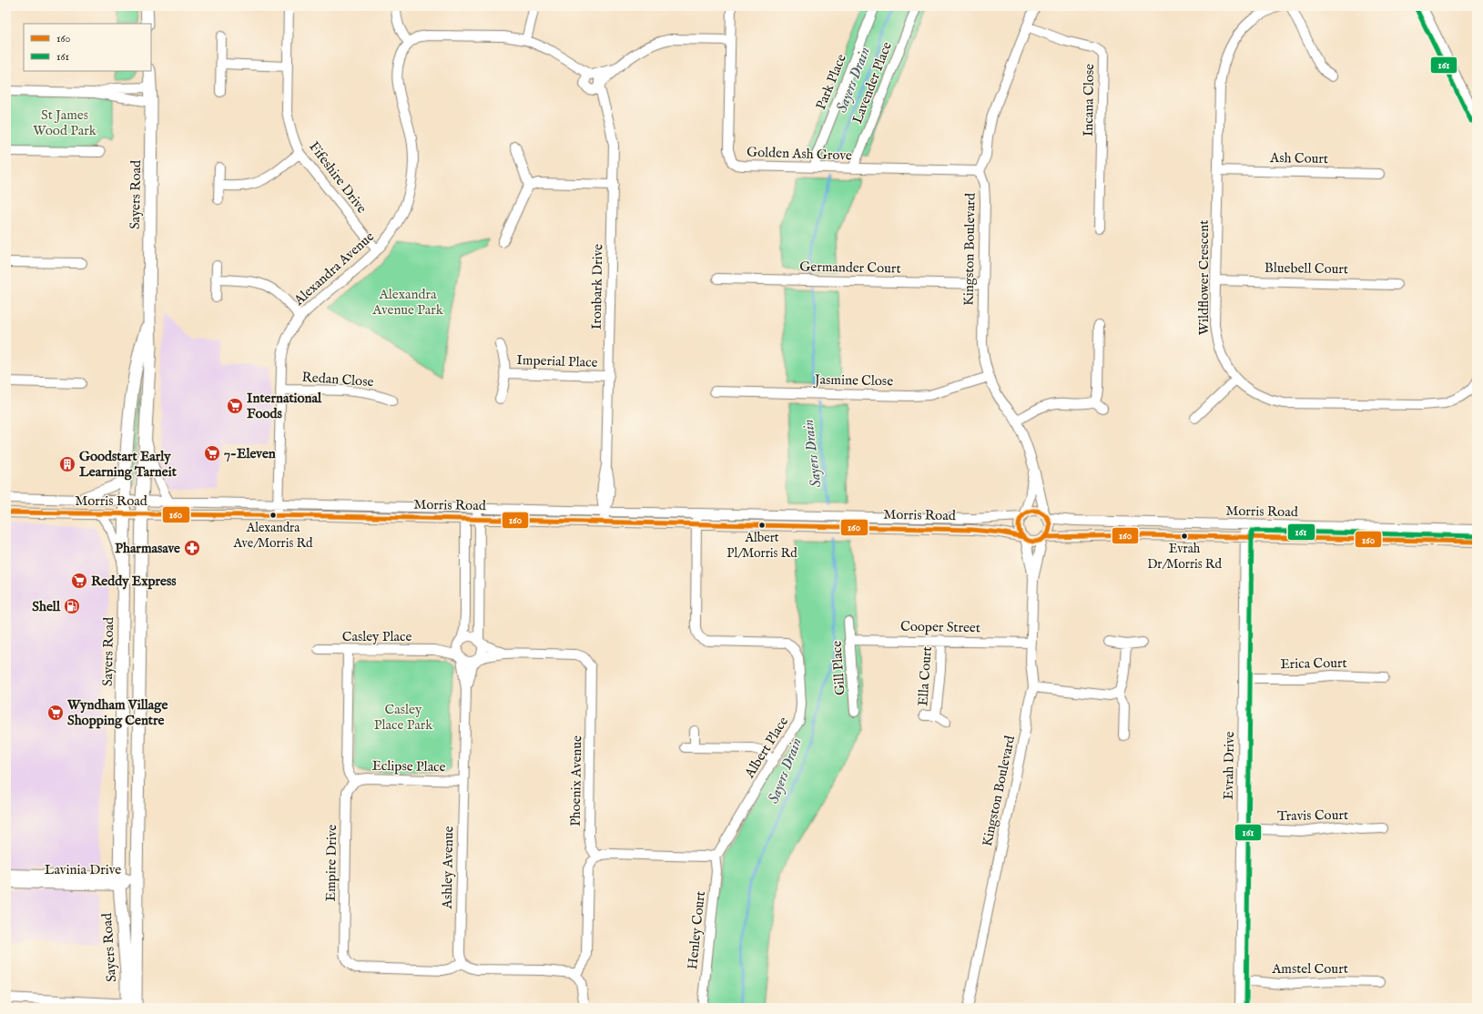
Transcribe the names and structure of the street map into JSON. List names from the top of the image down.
{
  "streets": {
    "main road": ["Sayers Road"],
    "street": [
      "Park Place",
      "Lavender Place",
      "Incana Close",
      "Golden Ash Grove",
      "Ash Court",
      "Fifeshire Drive",
      "Kingston Boulevard",
      "Germander Court",
      "Alexandra Avenue",
      "Bluebell Court",
      "Wildflower Crescent",
      "Ironbark Drive",
      "Imperial Place",
      "Redan Close",
      "Jasmine Close",
      "Morris Road",
      "Cooper Street",
      "Casley Place",
      "Erica Court",
      "Gill Place",
      "Ella Court",
      "Albert Place",
      "Evrah Drive",
      "Eclipse Place",
      "Phoenix Avenue",
      "Travis Court",
      "Empire Drive",
      "Ashley Avenue",
      "Lavinia Drive",
      "Henley Court",
      "Amstel Court"
    ]
  },
  "crossings": [
    ["Park Place", "Golden Ash Grove"],
    ["Lavender Place", "Golden Ash Grove"],
    ["Golden Ash Grove", "Kingston Boulevard"],
    ["Ash Court", "Wildflower Crescent"],
    ["Fifeshire Drive", "Alexandra Avenue"],
    ["Sayers Road", "Morris Road"],
    ["Sayers Road", "Lavinia Drive"],
    ["Kingston Boulevard", "Germander Court"],
    ["Kingston Boulevard", "Jasmine Close"],
    ["Kingston Boulevard", "Morris Road"],
    ["Kingston Boulevard", "Cooper Street"],
    ["Alexandra Avenue", "Redan Close"],
    ["Alexandra Avenue", "Morris Road"],
    ["Bluebell Court", "Wildflower Crescent"],
    ["Ironbark Drive", "Imperial Place"],
    ["Ironbark Drive", "Morris Road"],
    ["Morris Road", "Albert Place"],
    ["Morris Road", "Evrah Drive"],
    ["Cooper Street", "Gill Place"],
    ["Cooper Street", "Ella Court"],
    ["Casley Place", "Phoenix Avenue"],
    ["Casley Place", "Ashley Avenue"],
    ["Erica Court", "Evrah Drive"],
    ["Albert Place", "Henley Court"],
    ["Evrah Drive", "Travis Court"],
    ["Evrah Drive", "Amstel Court"],
    ["Eclipse Place", "Empire Drive"],
    ["Eclipse Place", "Ashley Avenue"],
    ["Phoenix Avenue", "Ashley Avenue"],
    ["Empire Drive", "Ashley Avenue"]
  ],
  "water": ["Sayers Drain"],
  "parks": ["St James Wood Park", "Alexandra Avenue Park", "Casley Place Park"],
  "places": {
    "supermarket": [
      "International Foods",
      "7-Eleven",
      "Reddy Express",
      "Wyndham Village Shopping Centre"
    ],
    "building": ["Goodstart Early Learning Tarneit"],
    "other": ["Alexandra Ave/Morris Rd", "Albert Pl/Morris Rd", "Evrah Dr/Morris Rd"],
    "pharmacy": ["Pharmasave"],
    "fuel station": ["Shell"]
  },
  "lines": ["transit line 161", "transit line 160"],
  "legend": ["160", "161"]
}
